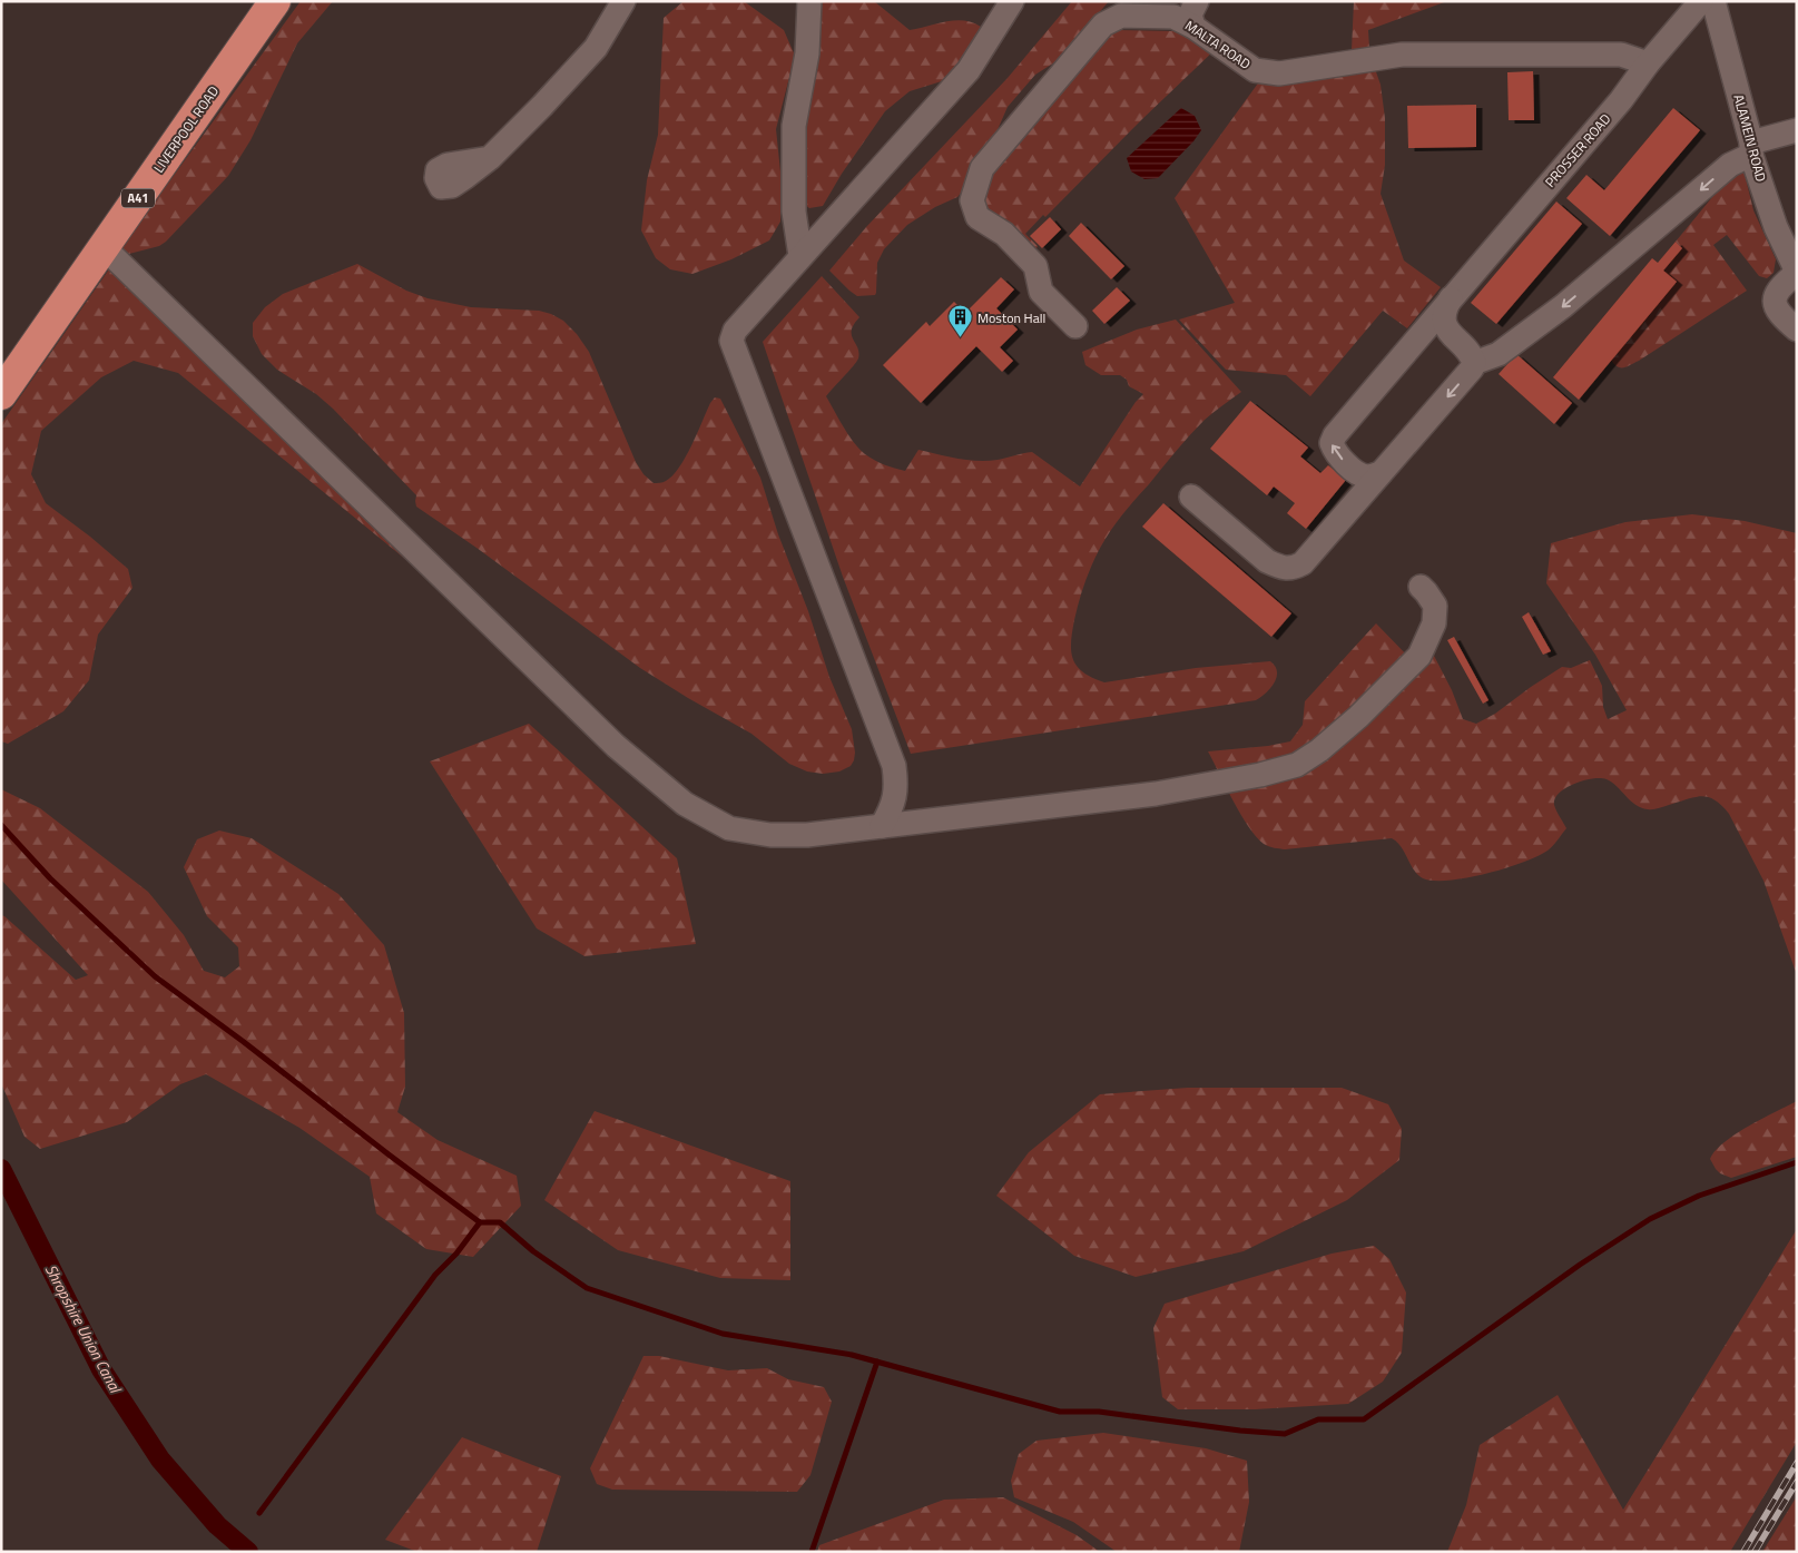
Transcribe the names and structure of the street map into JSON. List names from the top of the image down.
{
  "streets": {
    "highway": ["LIVERPOOL ROAD", "A41"],
    "street": ["MALTA ROAD", "ALAMEIN ROAD", "PROSSER ROAD"]
  },
  "crossings": [
    ["MALTA ROAD", "PROSSER ROAD"]
  ],
  "water": ["Shropshire Union Canal"],
  "places": {
    "building": ["Moston Hall"]
  }
}
